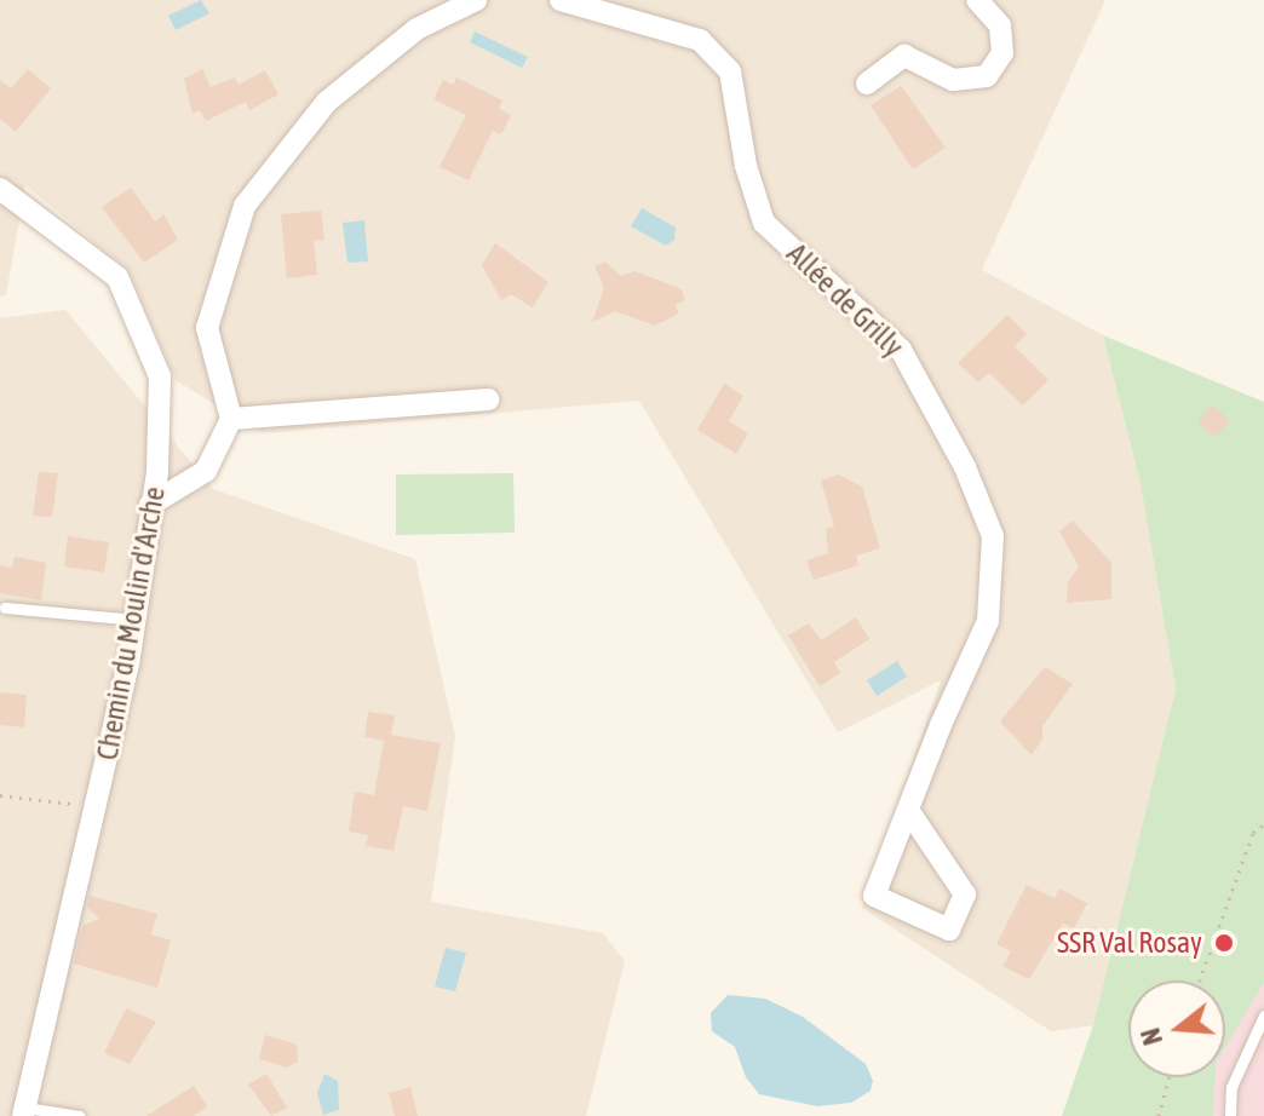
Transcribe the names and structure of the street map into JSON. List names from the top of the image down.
{
  "streets": {
    "street": ["Allée de Grilly", "Chemin du Moulin d'Arche"]
  },
  "places": ["SSR Val Rosay"],
  "north": "left"
}
